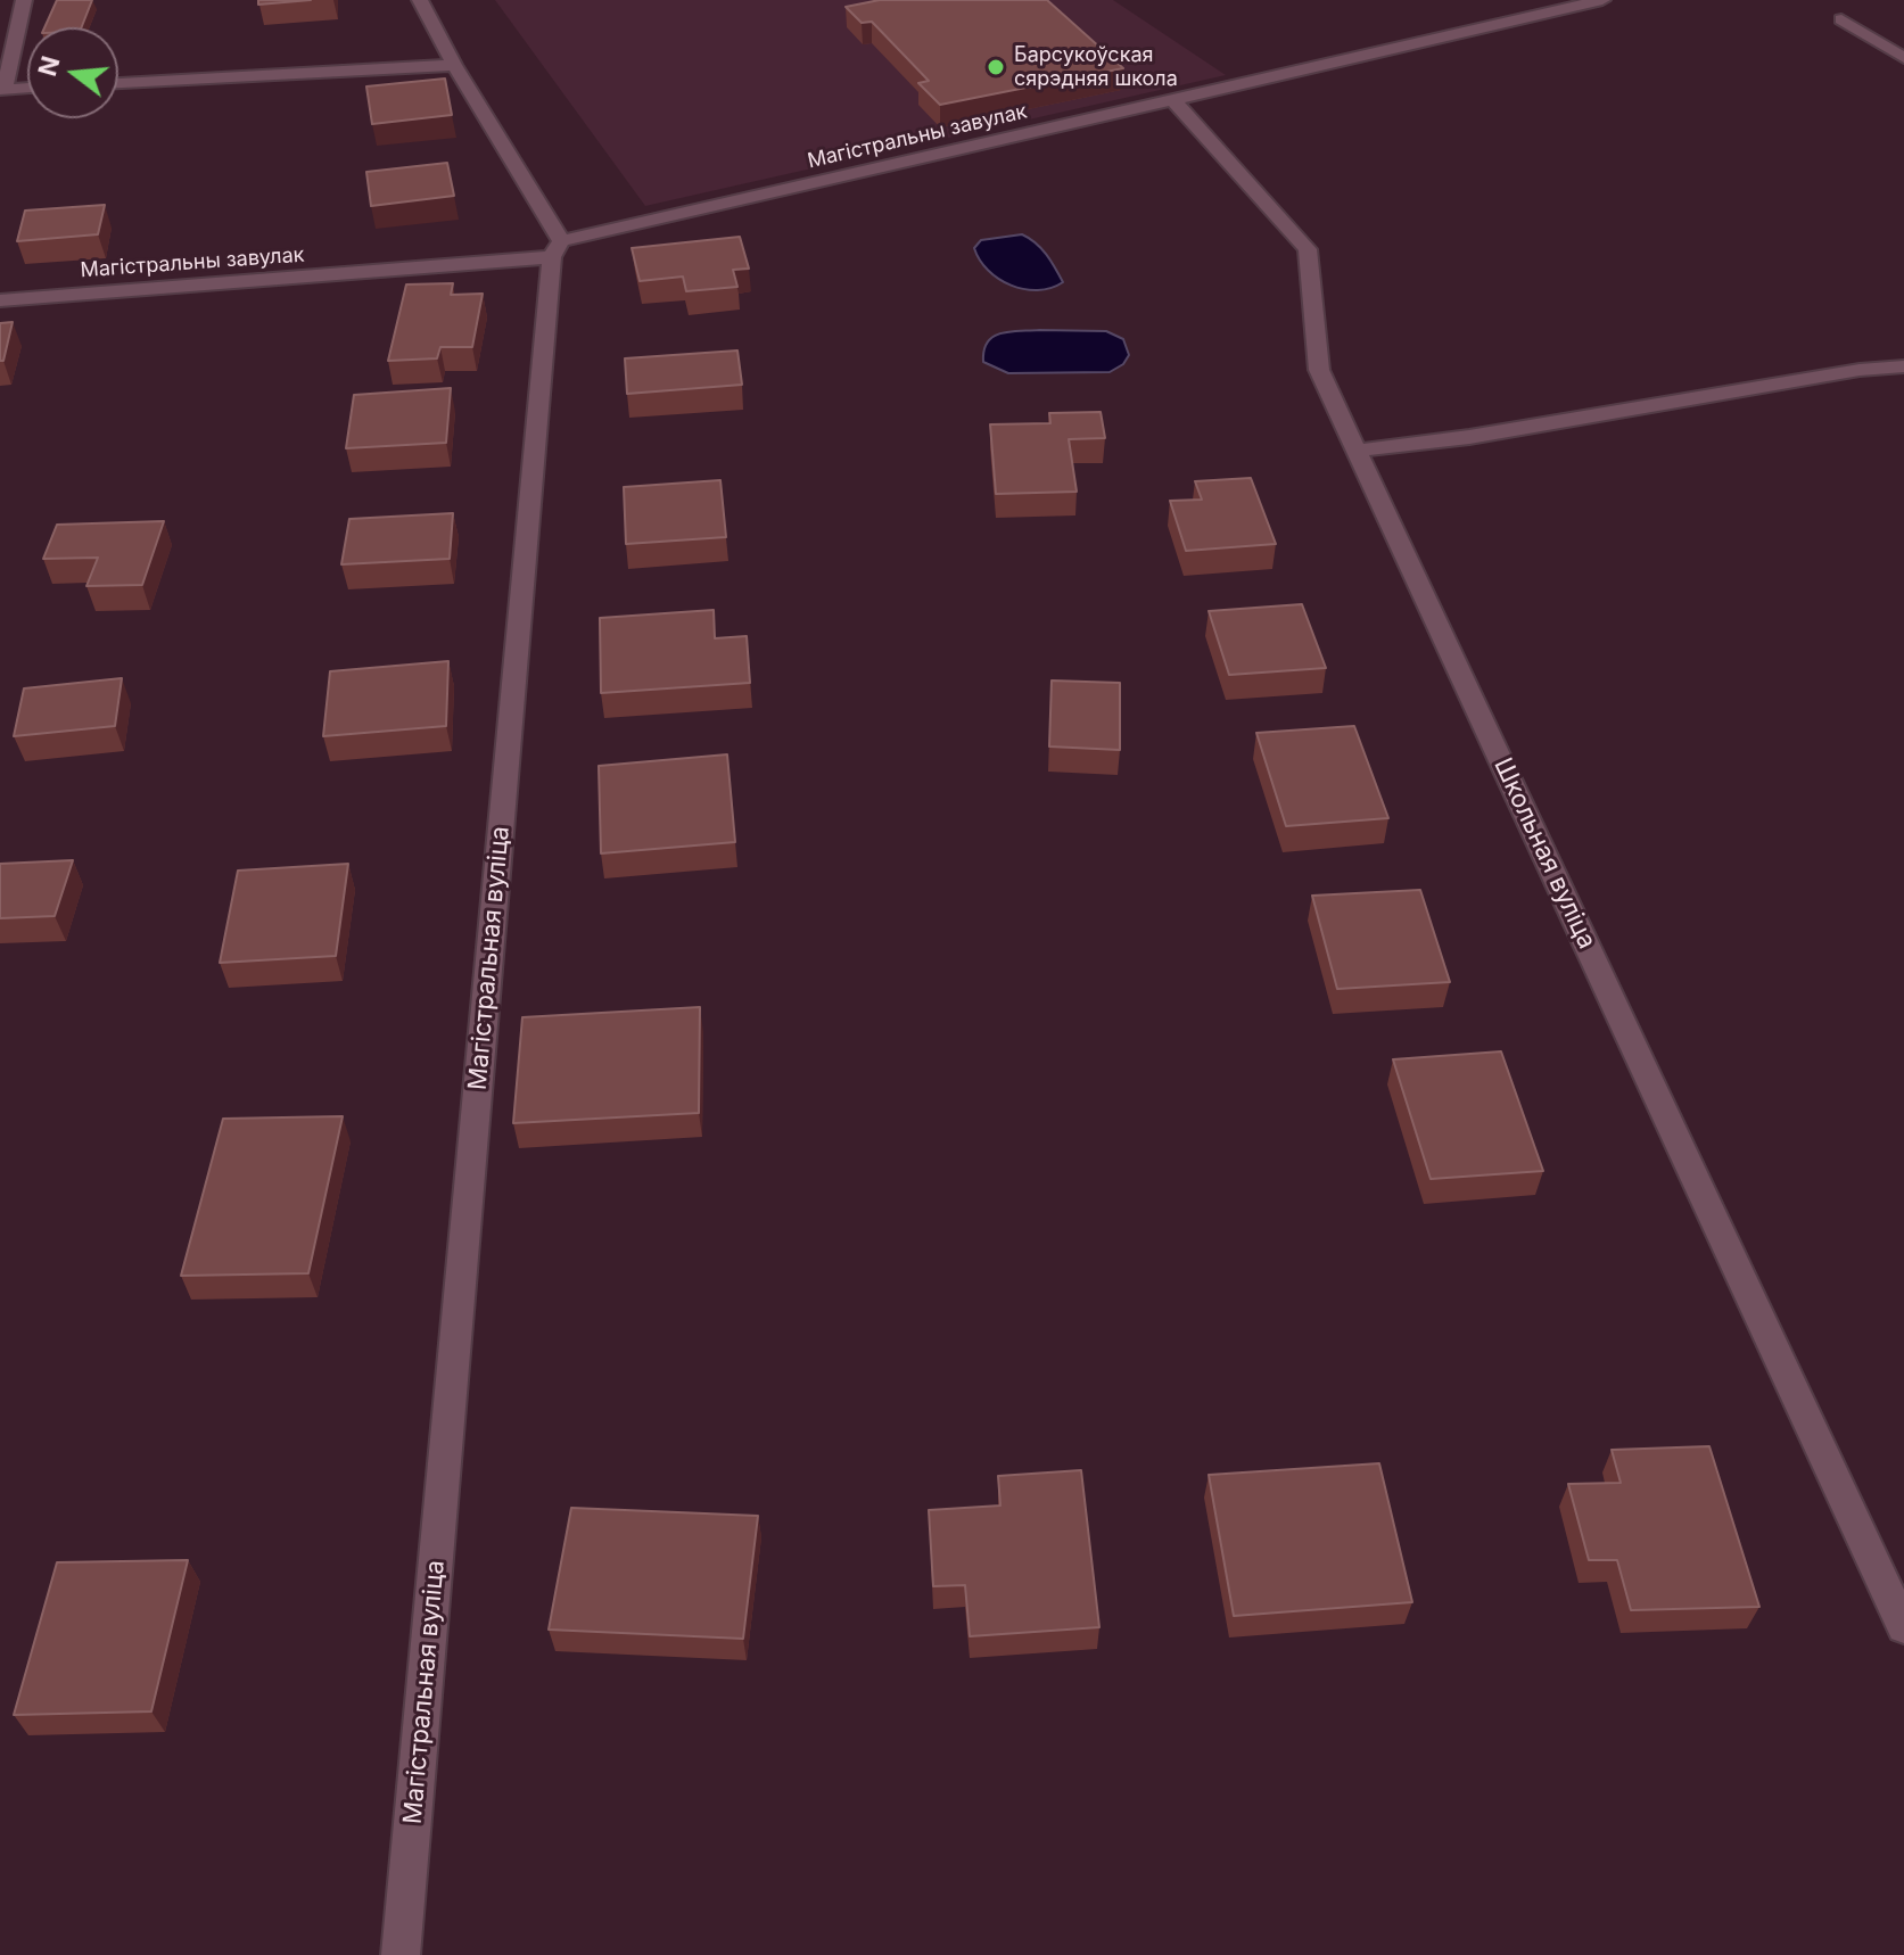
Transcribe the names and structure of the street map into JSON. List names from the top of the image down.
{
  "streets": {
    "street": ["Магістральны завулак", "Школьная вуліца", "Магістральная вуліца"]
  },
  "crossings": [
    ["Магістральны завулак", "Школьная вуліца"],
    ["Магістральны завулак", "Магістральная вуліца"]
  ],
  "places": ["Барсукоўская сярэдняя школа"],
  "north": "left"
}
